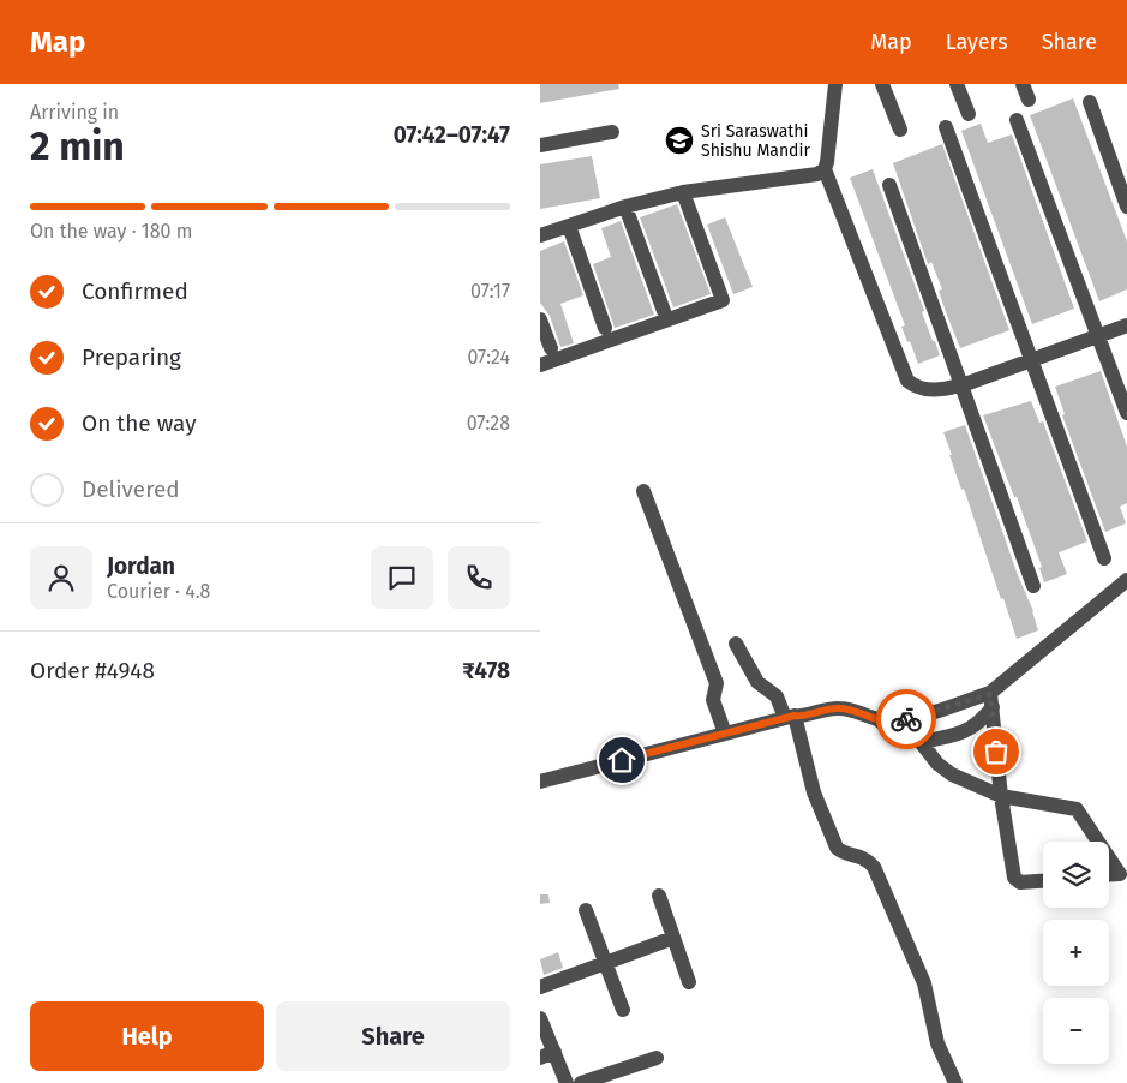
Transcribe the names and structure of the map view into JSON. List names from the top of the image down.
{
  "places": {
    "school or university": ["Sri Saraswathi Shishu Mandir"]
  },
  "page": {
    "header": "Map",
    "nav": ["Map", "Layers", "Share"],
    "heading": ["2 min", "Arriving in", "07:42–07:47"],
    "panel": [
      "Jordan",
      "Courier · 4.8",
      "Order #4948",
      "₹478"
    ],
    "bar": "On the way · 180 m",
    "list": [
      ["Confirmed", "07:17"],
      ["Preparing", "07:24"],
      ["On the way", "07:28"],
      "Delivered"
    ],
    "map_buttons": ["+", "−"],
    "buttons": ["Help", "Share"]
  }
}
